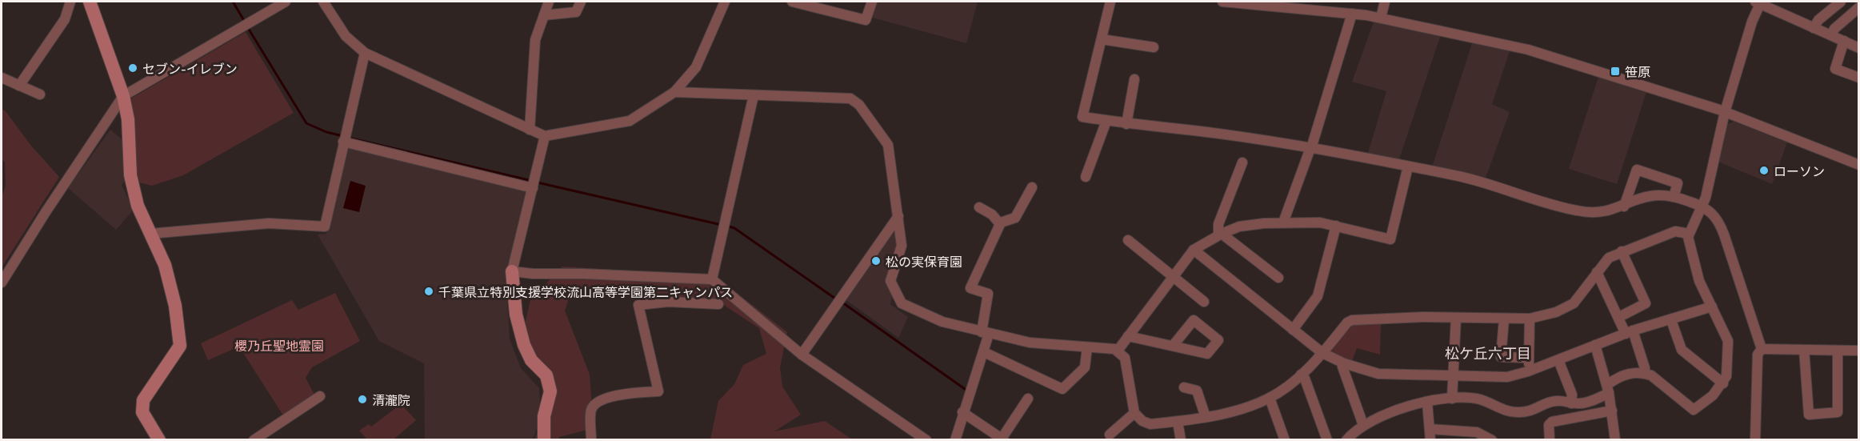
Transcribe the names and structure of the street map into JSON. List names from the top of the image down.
{
  "districts": ["松ケ丘六丁目"],
  "parks": ["櫻乃丘聖地霊園"],
  "places": {
    "other": [
      "セブン-イレブン",
      "ローソン",
      "松の実保育園",
      "千葉県立特別支援学校流山高等学園第二キャンパス",
      "清瀧院"
    ],
    "transit": ["笹原"]
  }
}
